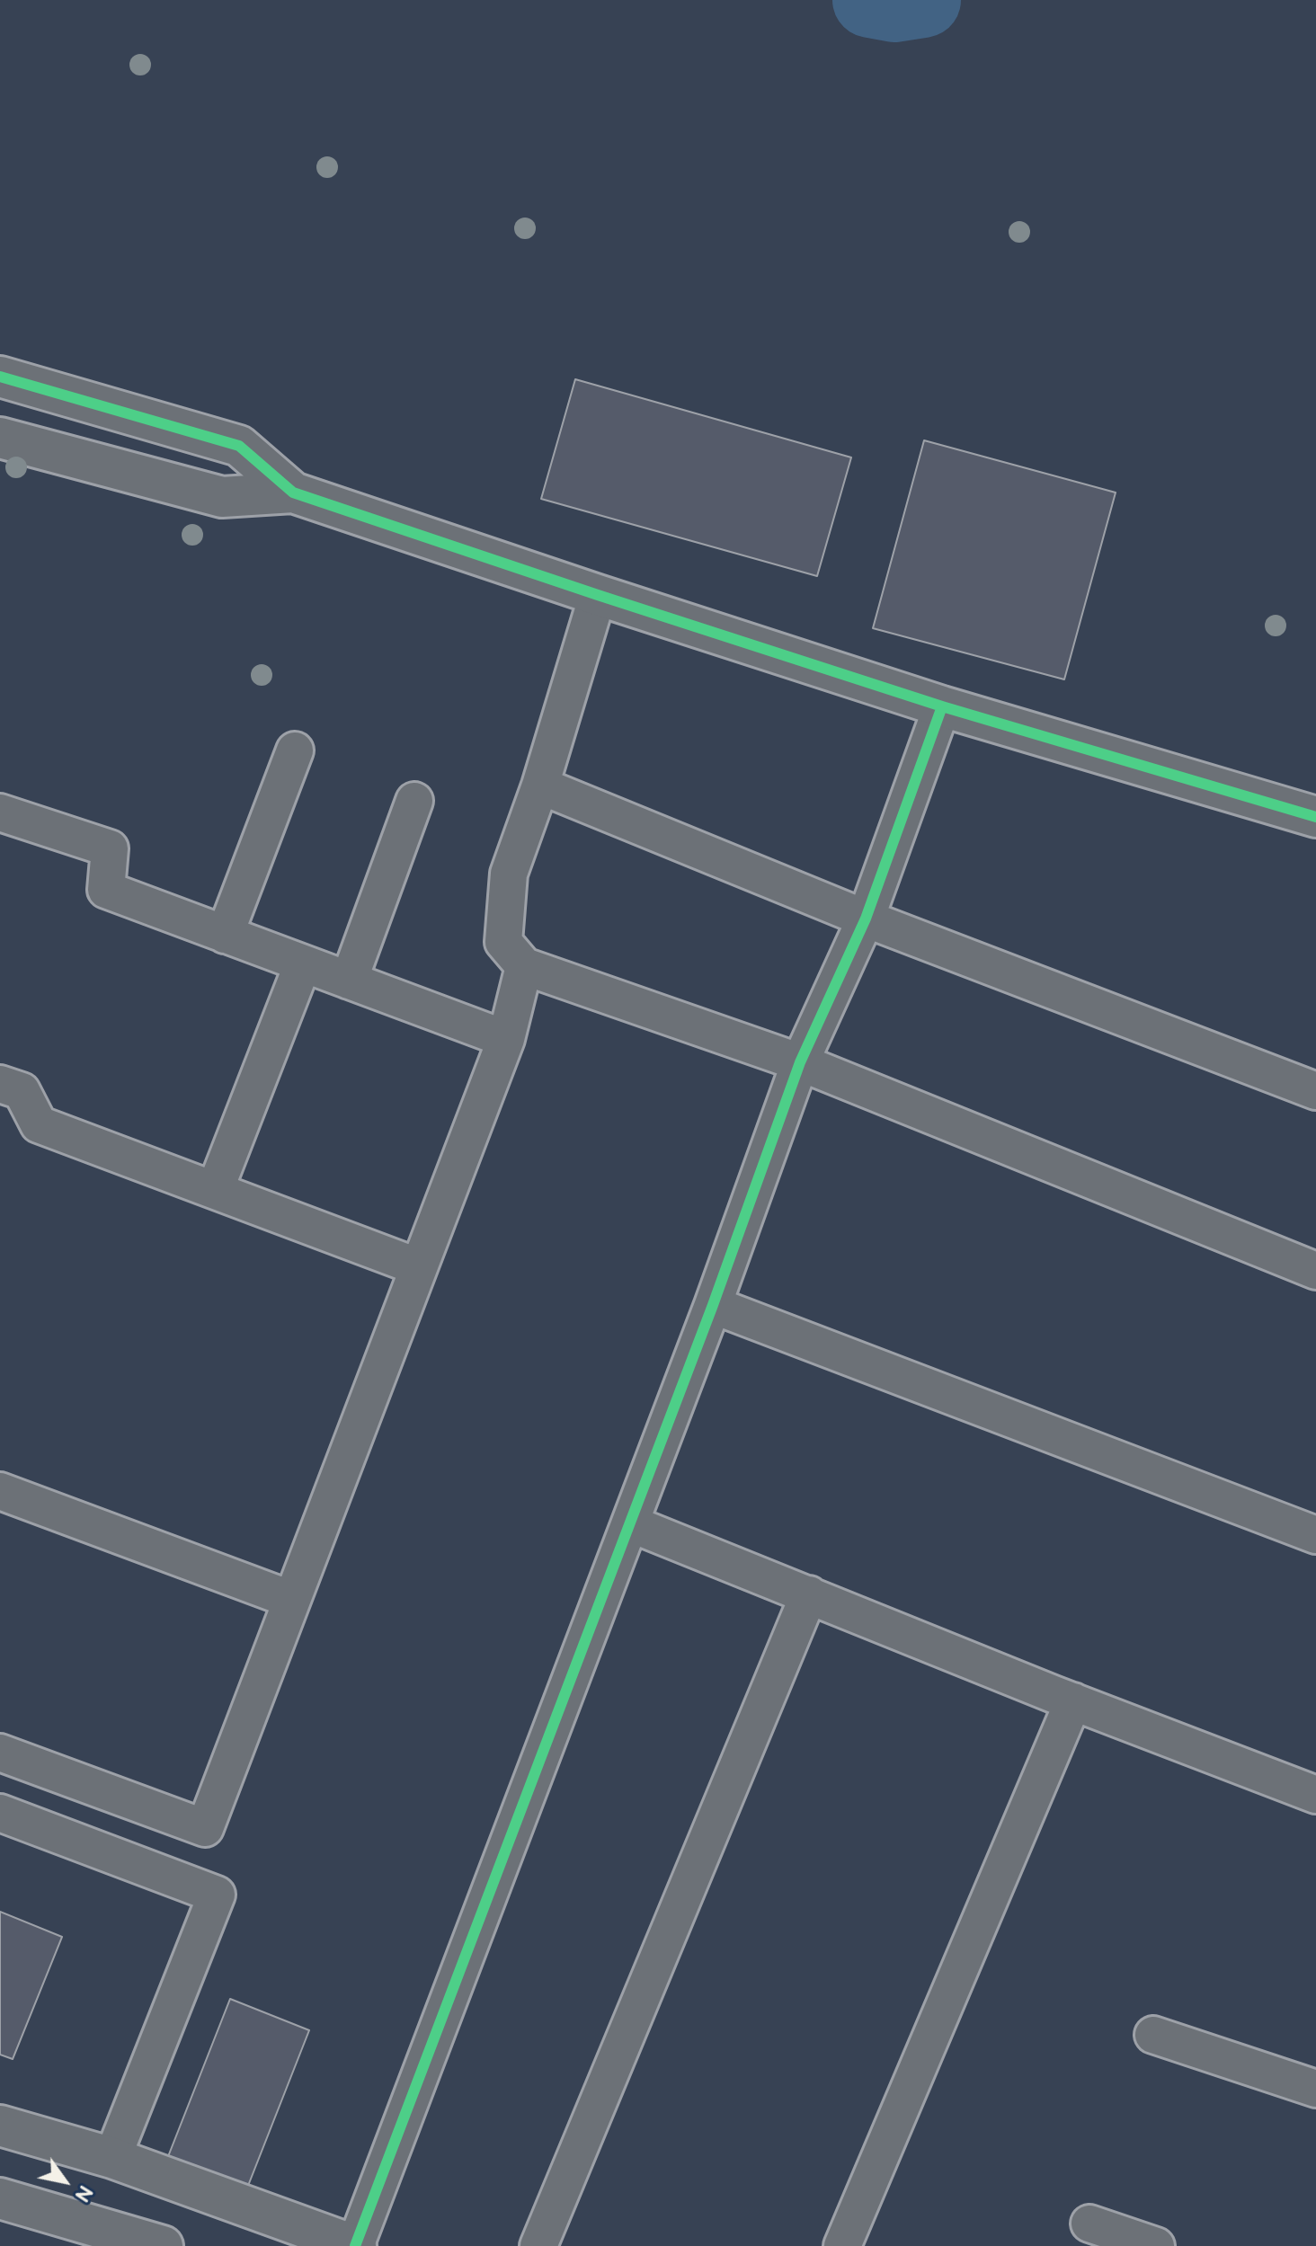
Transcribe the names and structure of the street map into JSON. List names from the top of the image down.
{
  "north": "bottom right"
}
